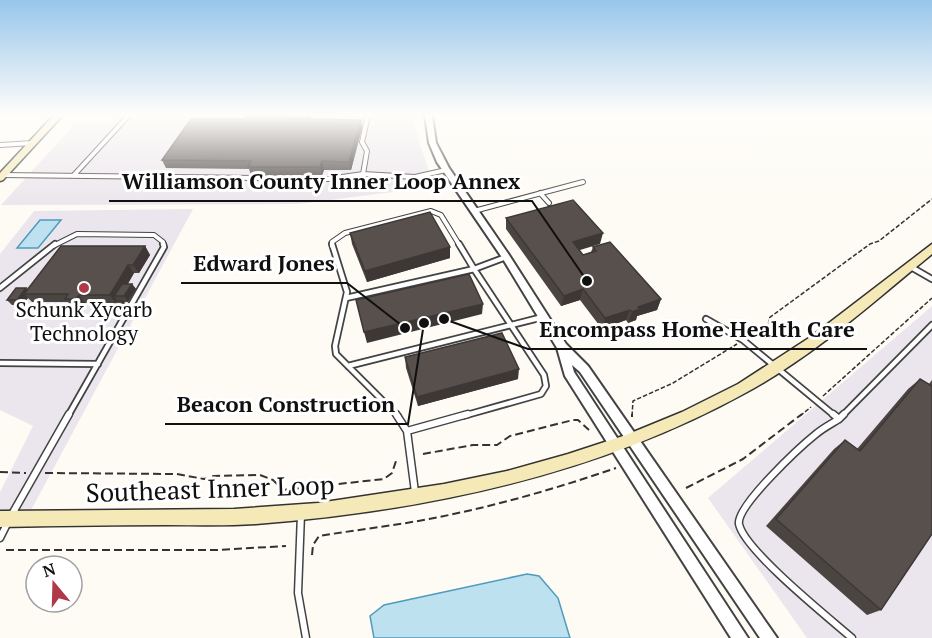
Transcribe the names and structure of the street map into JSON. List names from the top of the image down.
{
  "streets": {
    "main road": ["Southeast Inner Loop"]
  },
  "places": [
    "Williamson County Inner Loop Annex",
    "Schunk Xycarb Technology",
    "Encompass Home Health Care",
    "Beacon Construction",
    "Edward Jones"
  ],
  "north": "top"
}
